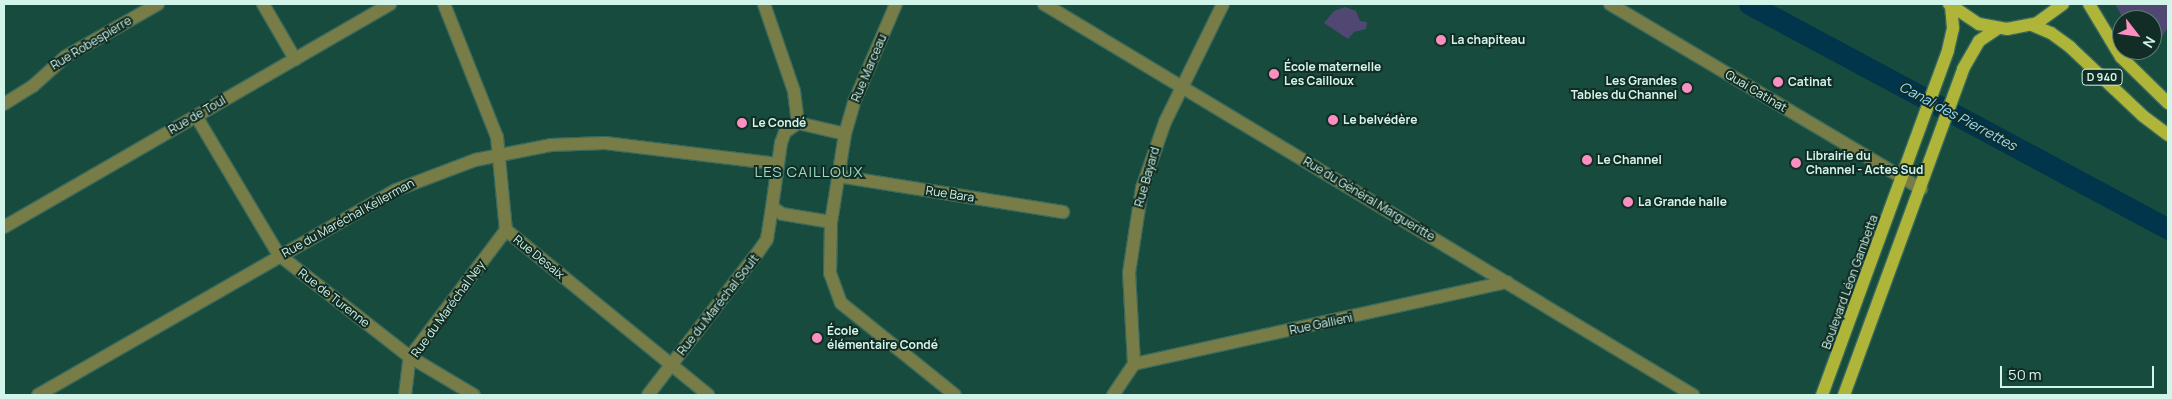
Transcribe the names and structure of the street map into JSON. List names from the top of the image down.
{
  "streets": {
    "main road": ["D 940", "Boulevard Léon Gambetta"],
    "street": [
      "Rue Robespierre",
      "Rue Marceau",
      "Quai Catinat",
      "Rue de Toul",
      "Rue Bayard",
      "Rue Bara",
      "Rue du Général Margueritte",
      "Rue du Maréchal Kellerman",
      "Rue Desaix",
      "Rue de Turenne",
      "Rue du Maréchal Soult",
      "Rue du Maréchal Ney",
      "Rue Gallieni"
    ]
  },
  "crossings": [
    ["Rue Marceau", "Rue Bara"],
    ["Quai Catinat", "Boulevard Léon Gambetta"],
    ["Rue de Toul", "Rue de Turenne"],
    ["Rue Bayard", "Rue du Général Margueritte"],
    ["Rue Bayard", "Rue Gallieni"],
    ["Rue du Général Margueritte", "Rue Gallieni"],
    ["Rue du Maréchal Kellerman", "Rue Desaix"],
    ["Rue du Maréchal Kellerman", "Rue de Turenne"],
    ["Rue du Maréchal Kellerman", "Rue du Maréchal Soult"],
    ["Rue Desaix", "Rue du Maréchal Soult"],
    ["Rue Desaix", "Rue du Maréchal Ney"],
    ["Rue de Turenne", "Rue du Maréchal Ney"]
  ],
  "districts": ["LES CAILLOUX"],
  "water": ["Canal des Pierrettes"],
  "places": [
    "La chapiteau",
    "École maternelle Les Cailloux",
    "Catinat",
    "Les Grandes Tables du Channel",
    "Le belvédère",
    "Le Condé",
    "Le Channel",
    "Librairie du Channel - Actes Sud",
    "La Grande halle",
    "École élémentaire Condé"
  ],
  "scale_bar": "50 m",
  "north": "bottom right"
}
